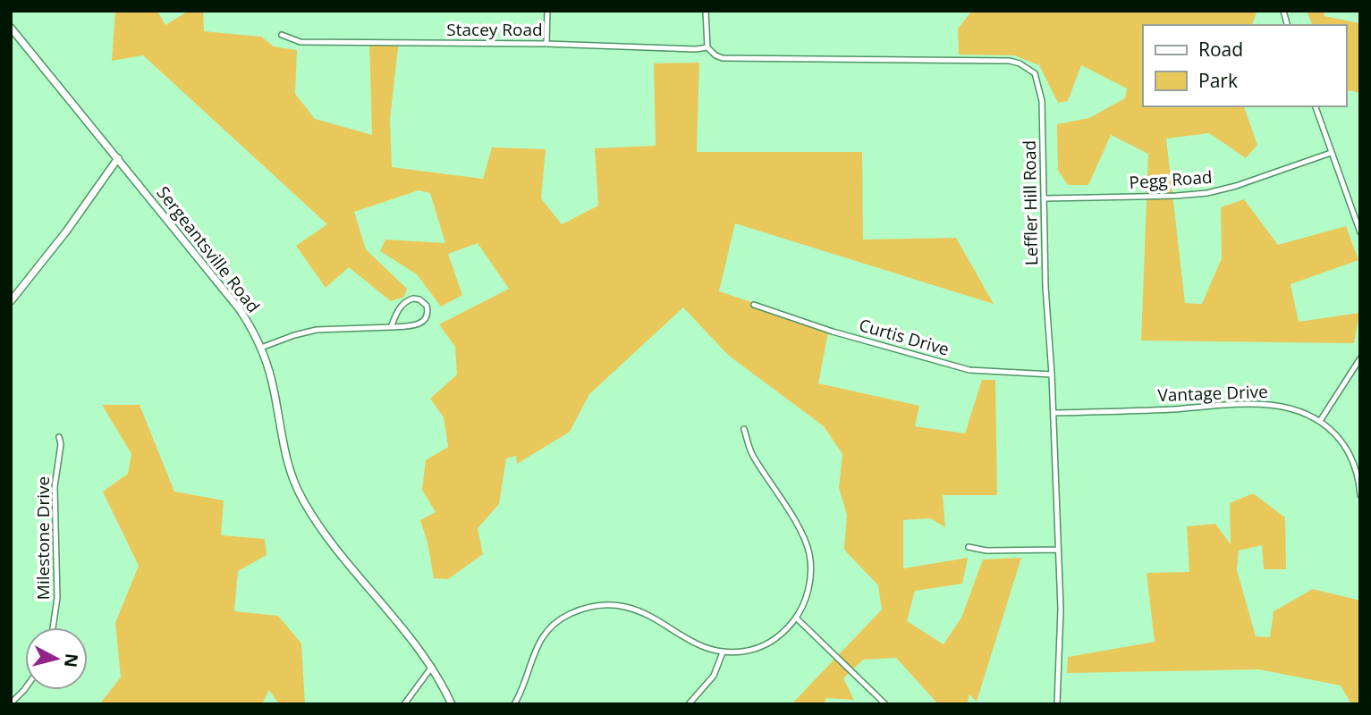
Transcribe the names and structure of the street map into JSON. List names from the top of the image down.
{
  "streets": {
    "main road": ["Sergeantsville Road"],
    "street": [
      "Stacey Road",
      "Pegg Road",
      "Leffler Hill Road",
      "Curtis Drive",
      "Vantage Drive",
      "Milestone Drive"
    ]
  },
  "crossings": [
    ["Stacey Road", "Leffler Hill Road"],
    ["Pegg Road", "Leffler Hill Road"],
    ["Leffler Hill Road", "Curtis Drive"],
    ["Leffler Hill Road", "Vantage Drive"]
  ],
  "legend": ["Road", "Park"],
  "north": "right"
}
